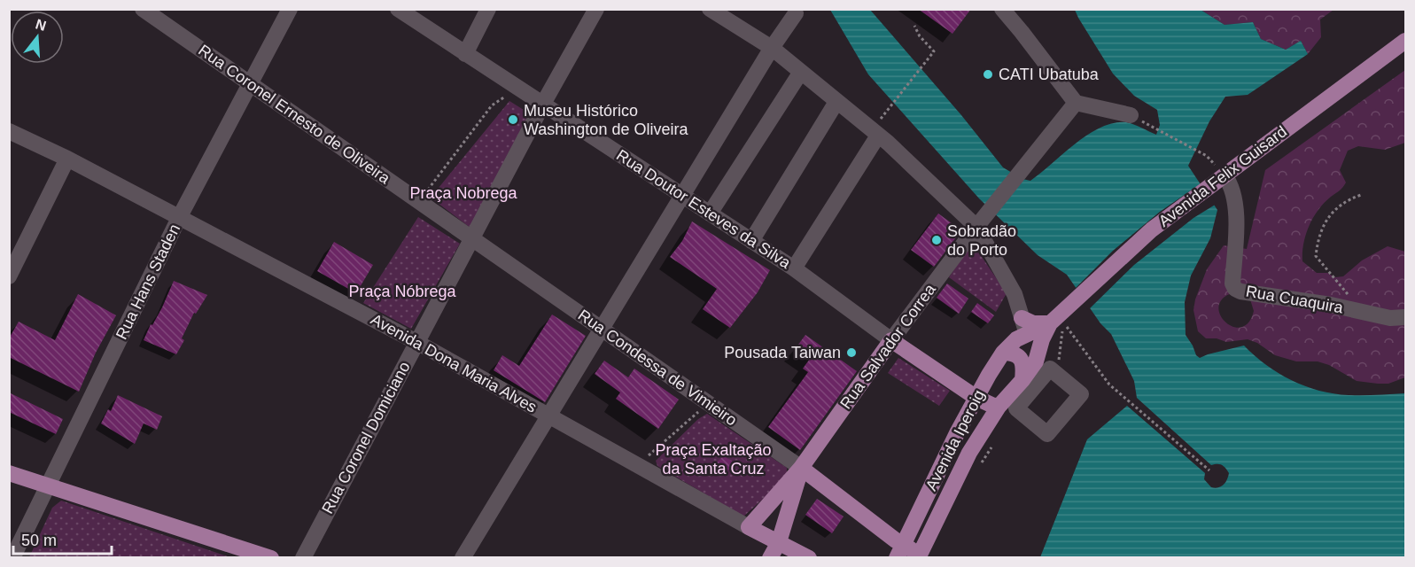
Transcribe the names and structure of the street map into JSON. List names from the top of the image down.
{
  "streets": {
    "main road": [
      "Avenida Felix Guisard",
      "Rua Doutor Esteves da Silva",
      "Rua Salvador Correa",
      "Avenida Dona Maria Alves",
      "Rua Condessa de Vimieiro",
      "Avenida Iperoig"
    ],
    "street": [
      "Rua Coronel Ernesto de Oliveira",
      "Rua Hans Staden",
      "Rua Cuaquira",
      "Rua Coronel Domiciano"
    ]
  },
  "crossings": [
    ["Rua Coronel Ernesto de Oliveira", "Rua Hans Staden"],
    ["Rua Coronel Ernesto de Oliveira", "Rua Condessa de Vimieiro"],
    ["Rua Coronel Ernesto de Oliveira", "Rua Coronel Domiciano"],
    ["Avenida Felix Guisard", "Rua Cuaquira"],
    ["Avenida Felix Guisard", "Avenida Iperoig"],
    ["Rua Doutor Esteves da Silva", "Rua Salvador Correa"],
    ["Rua Doutor Esteves da Silva", "Rua Coronel Domiciano"],
    ["Rua Doutor Esteves da Silva", "Avenida Iperoig"],
    ["Rua Hans Staden", "Avenida Dona Maria Alves"],
    ["Rua Salvador Correa", "Avenida Dona Maria Alves"],
    ["Rua Salvador Correa", "Rua Condessa de Vimieiro"],
    ["Avenida Dona Maria Alves", "Rua Coronel Domiciano"],
    ["Rua Condessa de Vimieiro", "Rua Coronel Domiciano"],
    ["Rua Condessa de Vimieiro", "Avenida Iperoig"]
  ],
  "parks": ["Praça Nobrega", "Praça Nóbrega", "Praça Exaltação da Santa Cruz"],
  "places": [
    "CATI Ubatuba",
    "Museu Histórico Washington de Oliveira",
    "Sobradão do Porto",
    "Pousada Taiwan"
  ],
  "scale_bar": "50 m",
  "north": "top"
}
